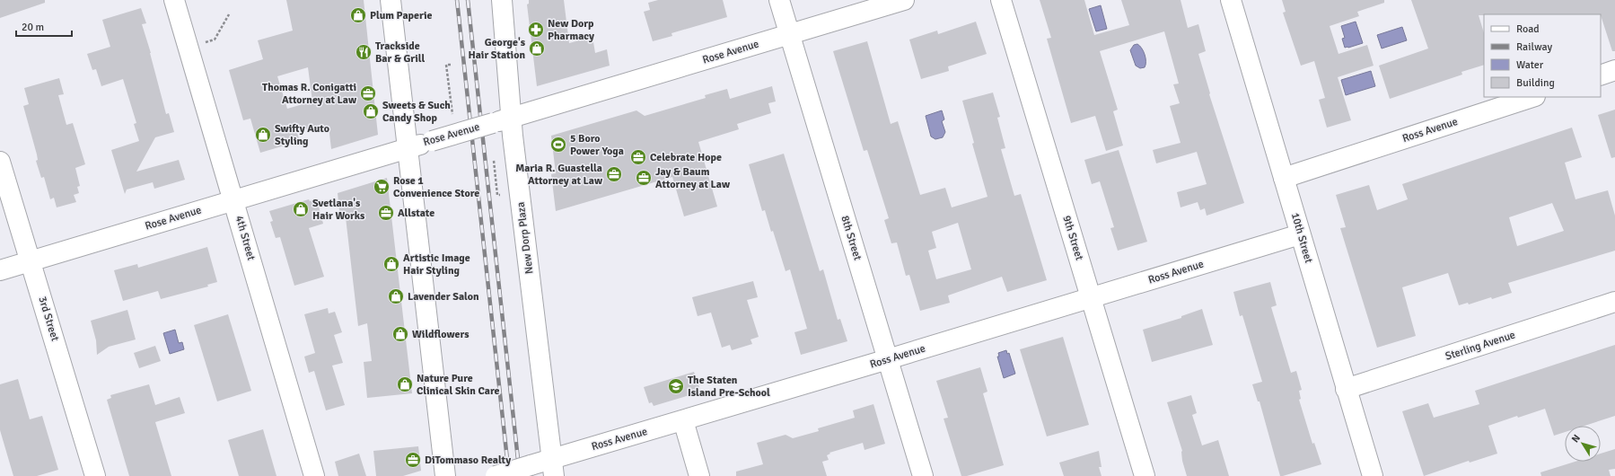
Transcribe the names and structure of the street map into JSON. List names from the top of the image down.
{
  "streets": {
    "street": [
      "Rose Avenue",
      "Ross Avenue",
      "4th Street",
      "New Dorp Plaza",
      "8th Street",
      "9th Street",
      "10th Street",
      "3rd Street",
      "Sterling Avenue"
    ]
  },
  "crossings": [
    ["Rose Avenue", "4th Street"],
    ["Rose Avenue", "New Dorp Plaza"],
    ["Rose Avenue", "8th Street"],
    ["Rose Avenue", "3rd Street"],
    ["Ross Avenue", "New Dorp Plaza"],
    ["Ross Avenue", "8th Street"],
    ["Ross Avenue", "9th Street"],
    ["Ross Avenue", "10th Street"],
    ["10th Street", "Sterling Avenue"]
  ],
  "places": {
    "shop": [
      "Plum Paperie",
      "George's Hair Station",
      "Sweets & Such Candy Shop",
      "Swifty Auto Styling",
      "Svetlana's Hair Works",
      "Artistic Image Hair Styling",
      "Lavender Salon",
      "Wildflowers",
      "Nature Pure Clinical Skin Care"
    ],
    "pharmacy": ["New Dorp Pharmacy"],
    "restaurant": ["Trackside Bar & Grill"],
    "office": [
      "Thomas R. Conigatti Attorney at Law",
      "Celebrate Hope",
      "Maria R. Guastella Attorney at Law",
      "Jay & Baum Attorney at Law",
      "Allstate",
      "DiTommaso Realty"
    ],
    "sports": ["5 Boro Power Yoga"],
    "supermarket": ["Rose 1 Convenience Store"],
    "school or university": ["The Staten Island Pre-School"]
  },
  "legend": [
    "Road",
    "Railway",
    "Water",
    "Building"
  ],
  "scale_bar": "20 m",
  "north": "top left"
}
